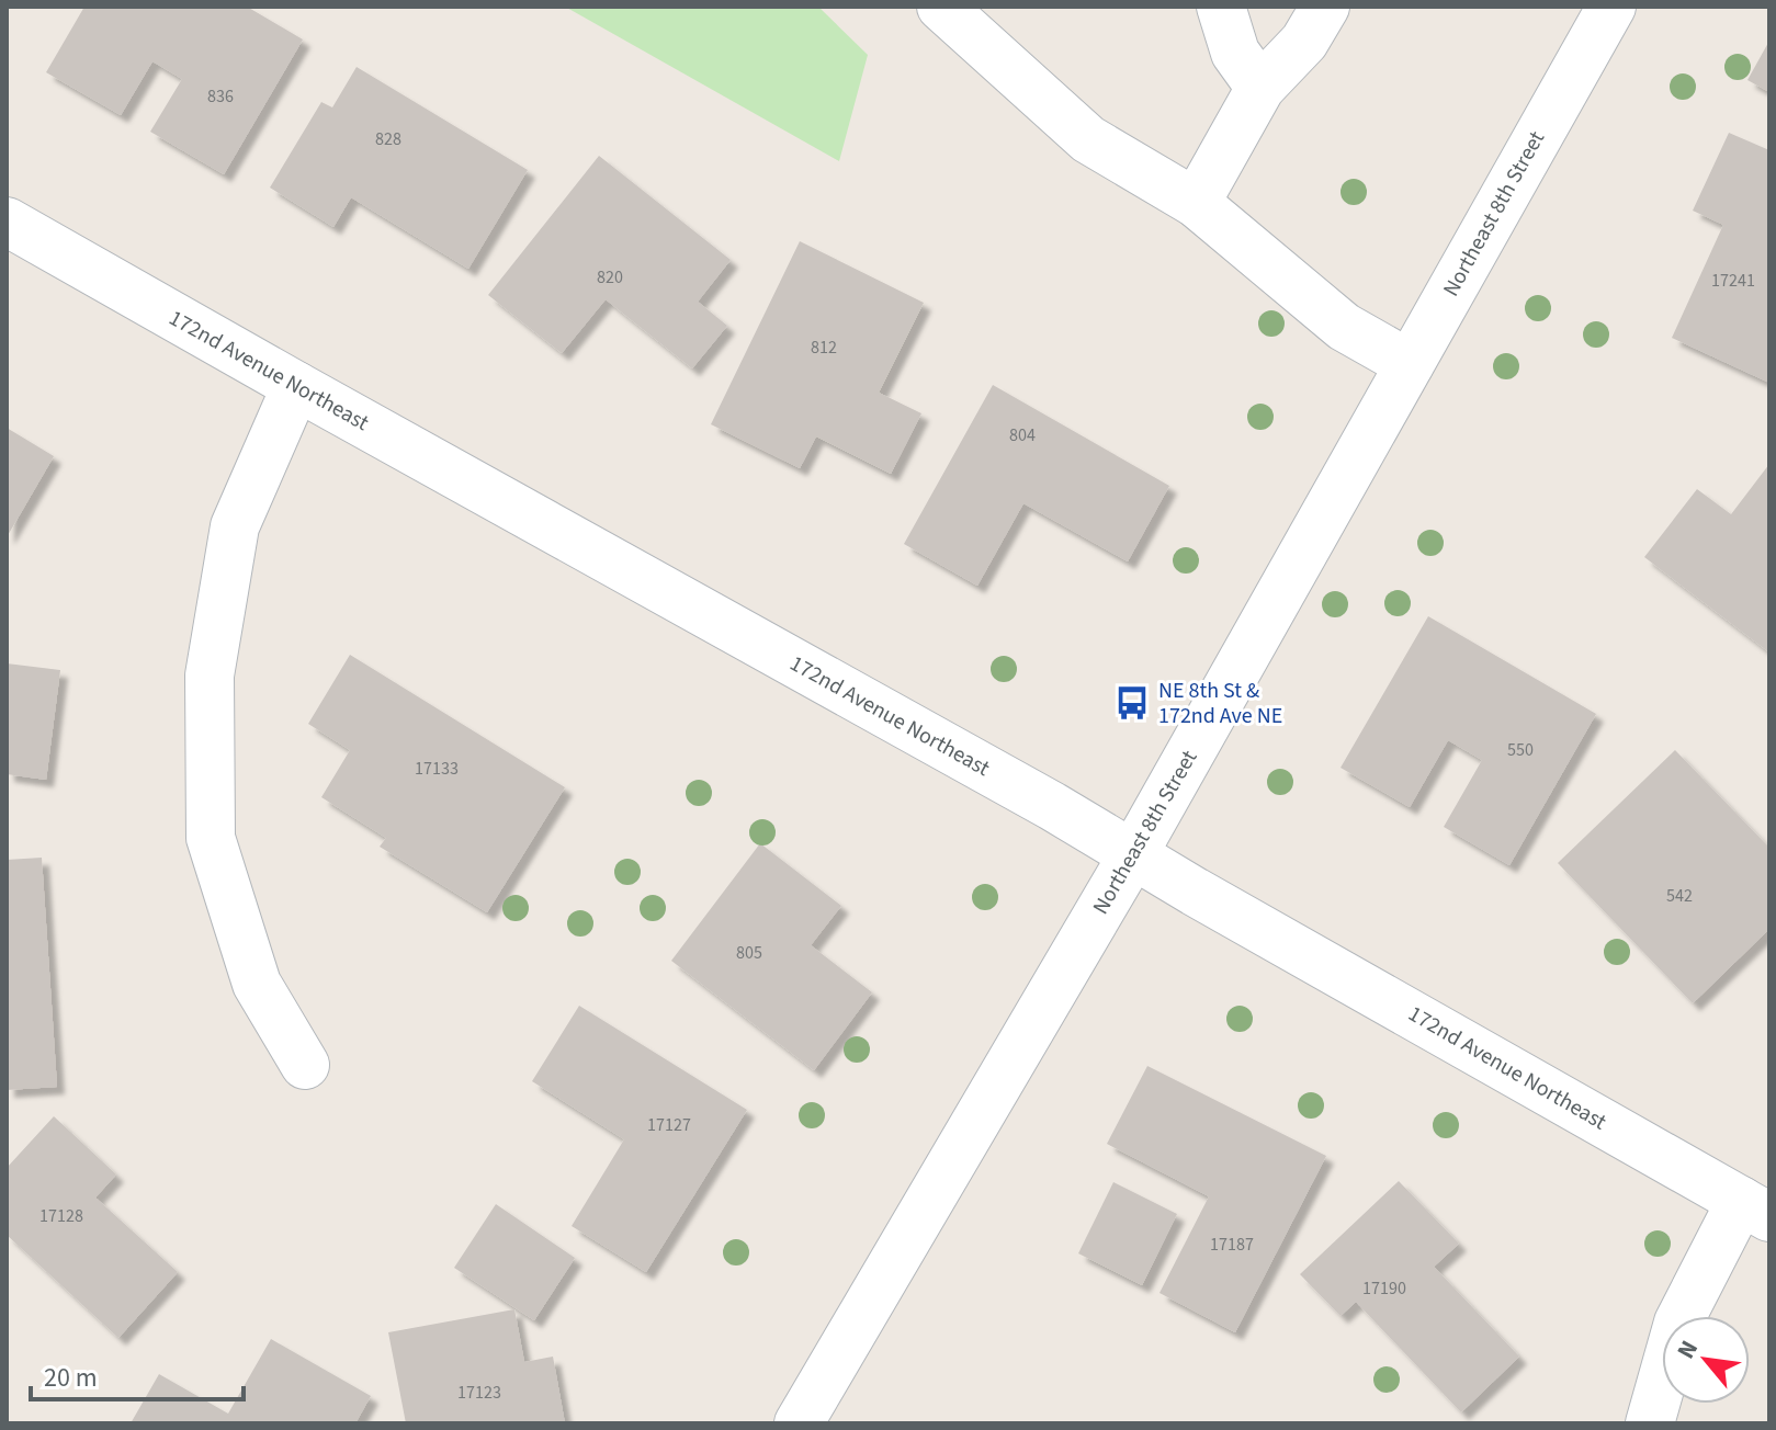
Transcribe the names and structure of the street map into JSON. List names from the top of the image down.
{
  "streets": {
    "street": ["Northeast 8th Street", "172nd Avenue Northeast"]
  },
  "crossings": [
    ["Northeast 8th Street", "172nd Avenue Northeast"]
  ],
  "places": {
    "bus stop": ["NE 8th St & 172nd Ave NE"]
  },
  "house_numbers": [
    "836",
    "828",
    "820",
    "17241",
    "812",
    "804",
    "550",
    "17133",
    "542",
    "805",
    "17127",
    "17128",
    "17187",
    "17190",
    "17123"
  ],
  "scale_bar": "20 m",
  "north": "top left"
}
